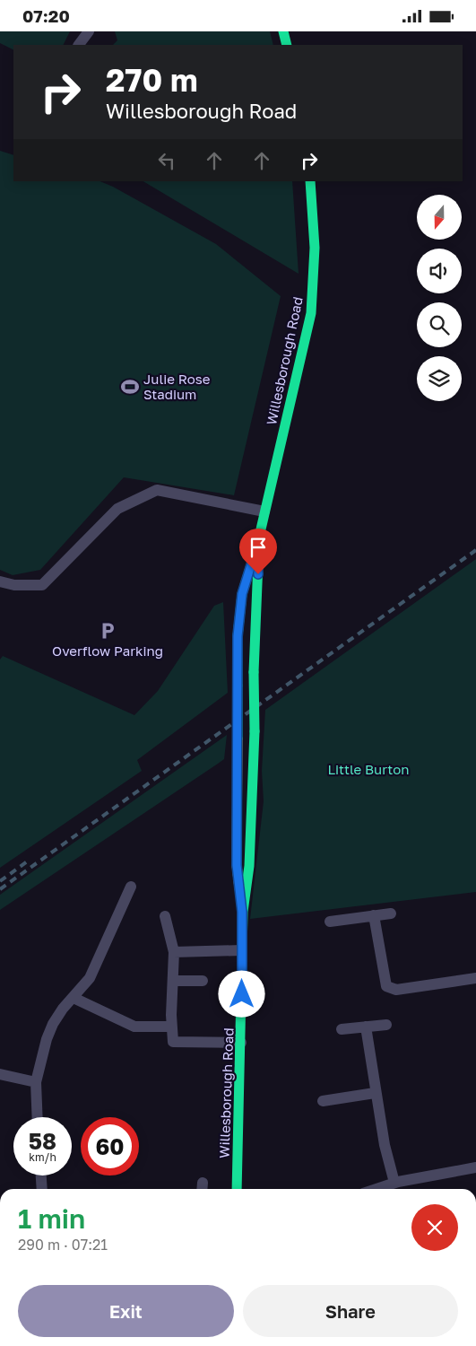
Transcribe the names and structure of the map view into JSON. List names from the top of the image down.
{
  "streets": {
    "main road": ["Willesborough Road"]
  },
  "parks": ["Little Burton"],
  "places": {
    "sports": ["Julie Rose Stadium"],
    "parking": ["Overflow Parking"]
  },
  "north": "bottom",
  "page": {
    "status": "07:20",
    "turn": ["270 m", "Willesborough Road"],
    "speed": "58 km/h",
    "limit": "60",
    "heading": ["1 min", "290 m · 07:21"],
    "buttons": ["Exit", "Share"]
  }
}
